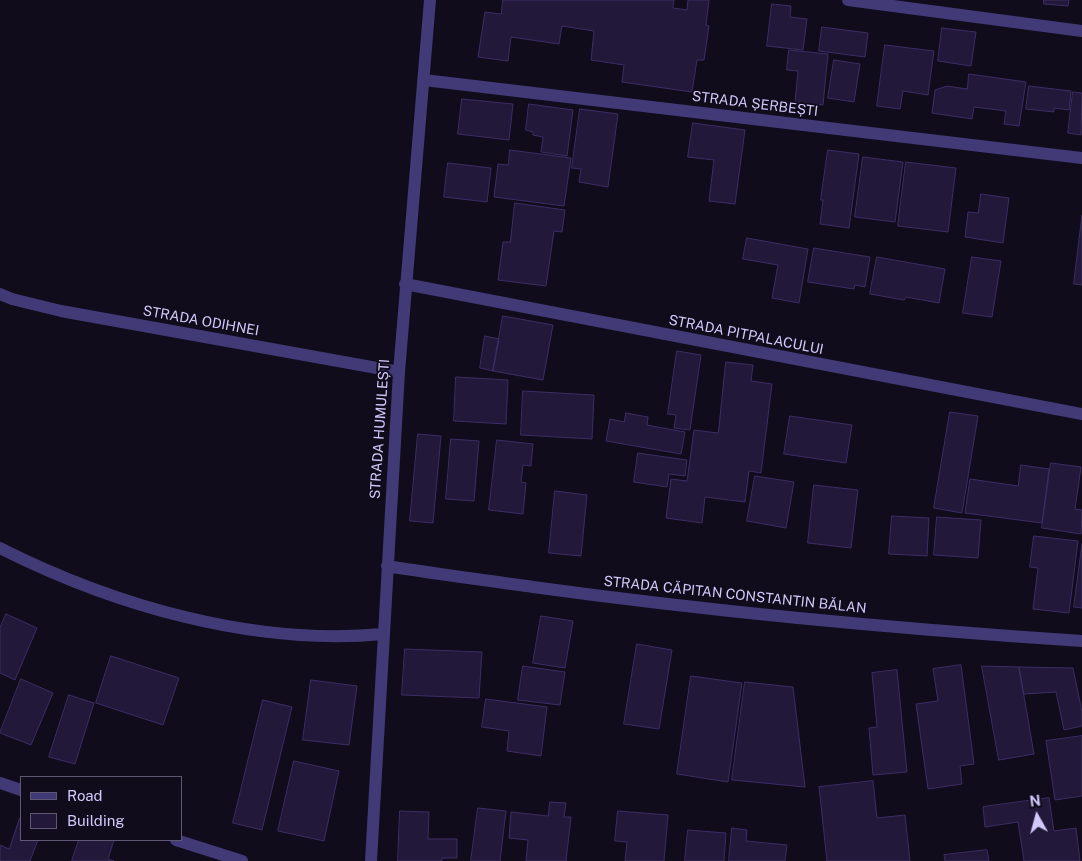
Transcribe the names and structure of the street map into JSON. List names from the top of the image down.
{
  "streets": {
    "street": [
      "STRADA ȘERBEȘTI",
      "STRADA ODIHNEI",
      "STRADA PITPALACULUI",
      "STRADA HUMULEȘTI",
      "STRADA CĂPITAN CONSTANTIN BĂLAN"
    ]
  },
  "crossings": [
    ["STRADA ȘERBEȘTI", "STRADA HUMULEȘTI"],
    ["STRADA ODIHNEI", "STRADA HUMULEȘTI"],
    ["STRADA PITPALACULUI", "STRADA HUMULEȘTI"],
    ["STRADA HUMULEȘTI", "STRADA CĂPITAN CONSTANTIN BĂLAN"]
  ],
  "legend": ["Road", "Building"],
  "north": "top"
}
